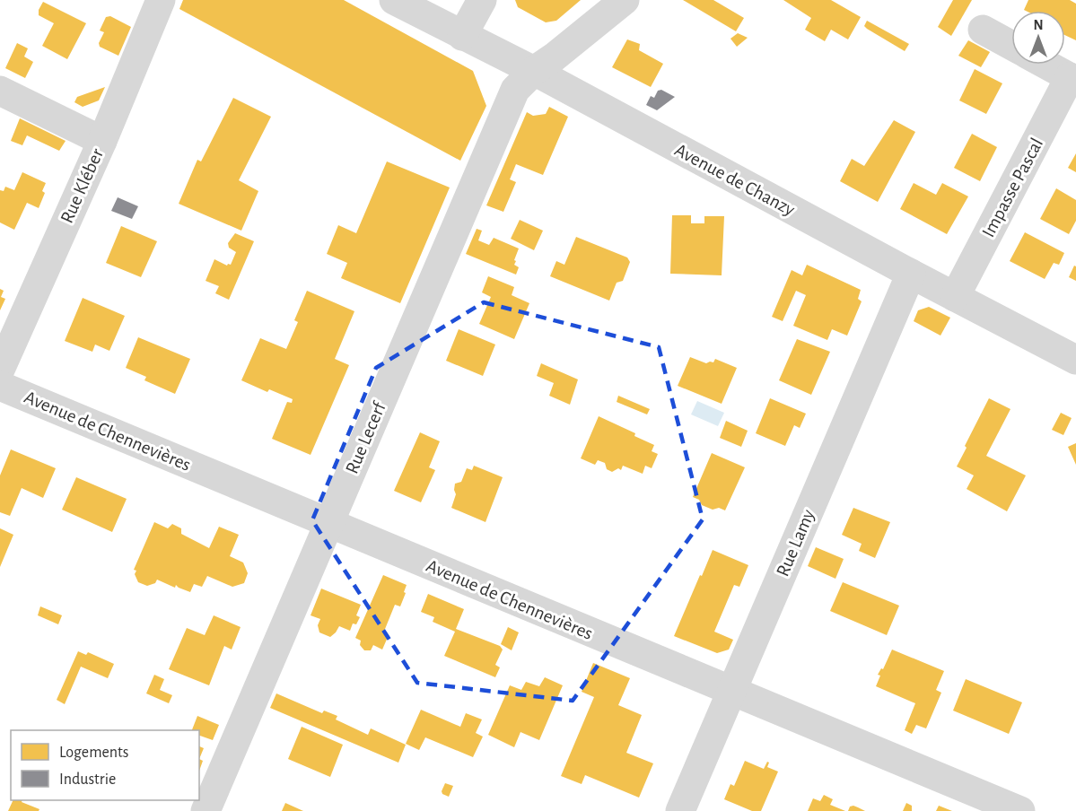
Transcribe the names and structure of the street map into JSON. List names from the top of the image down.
{
  "streets": {
    "street": [
      "Avenue de Chanzy",
      "Rue Kléber",
      "Impasse Pascal",
      "Avenue de Chennevières",
      "Rue Lecerf",
      "Rue Lamy"
    ]
  },
  "crossings": [
    ["Avenue de Chanzy", "Impasse Pascal"],
    ["Avenue de Chanzy", "Rue Lecerf"],
    ["Avenue de Chanzy", "Rue Lamy"],
    ["Avenue de Chennevières", "Rue Lecerf"],
    ["Avenue de Chennevières", "Rue Lamy"]
  ],
  "legend": ["Logements", "Industrie"],
  "north": "top"
}
